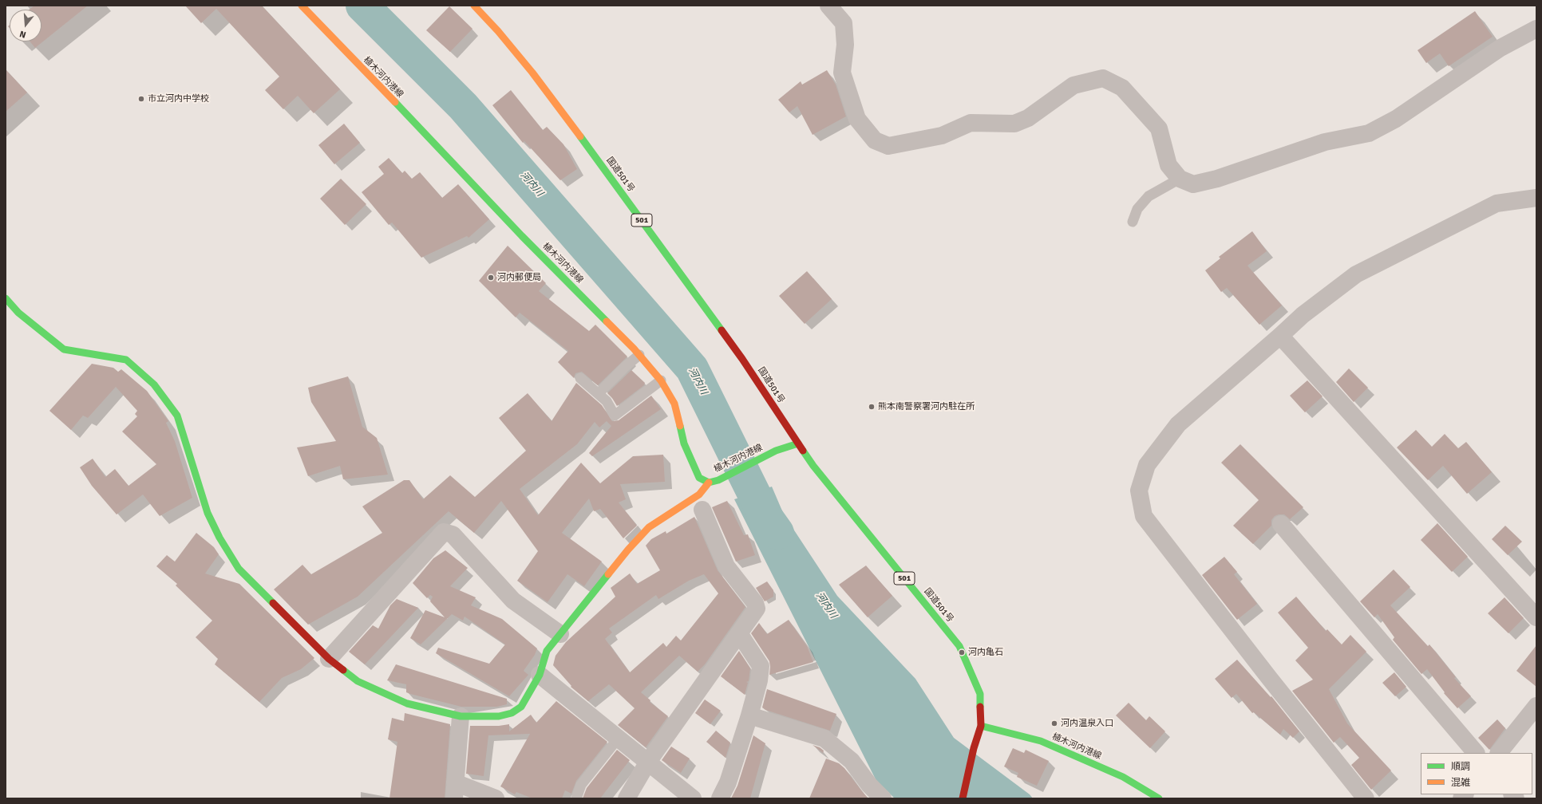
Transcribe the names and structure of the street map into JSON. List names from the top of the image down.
{
  "streets": {
    "main road": ["植木河内港線", "国道501号", "501"]
  },
  "crossings": [
    ["植木河内港線", "国道501号"]
  ],
  "water": ["河内川"],
  "places": [
    "市立河内中学校",
    "河内郵便局",
    "熊本南警察署河内駐在所",
    "河内亀石",
    "河内温泉入口"
  ],
  "legend": ["順調", "混雑"],
  "north": "bottom"
}
